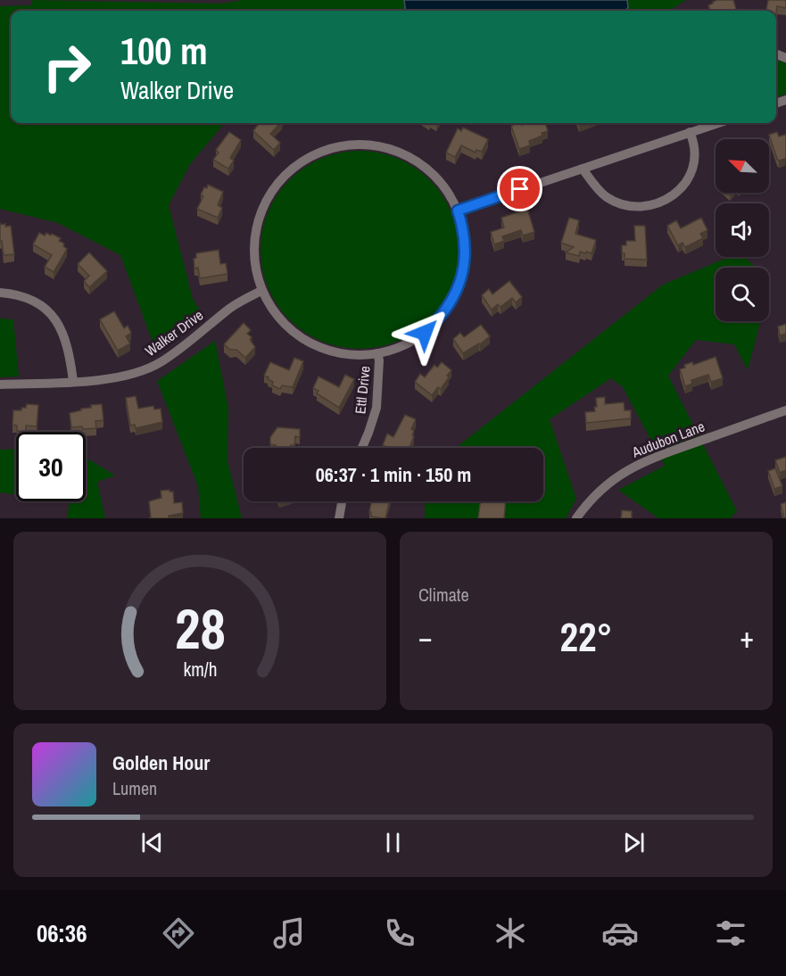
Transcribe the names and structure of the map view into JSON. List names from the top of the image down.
{
  "streets": {
    "street": ["Walker Drive", "Ettl Drive", "Audubon Lane"]
  },
  "north": "top left",
  "page": {
    "turn": ["100 m", "Walker Drive"],
    "limit": "30",
    "trip": "06:37 · 1 min · 150 m",
    "tile": "Climate",
    "heat": ["−", "22°", "+"],
    "song": ["Golden Hour", "Lumen"],
    "tabs": "06:36",
    "gauge": ["28", "km/h"]
  }
}
